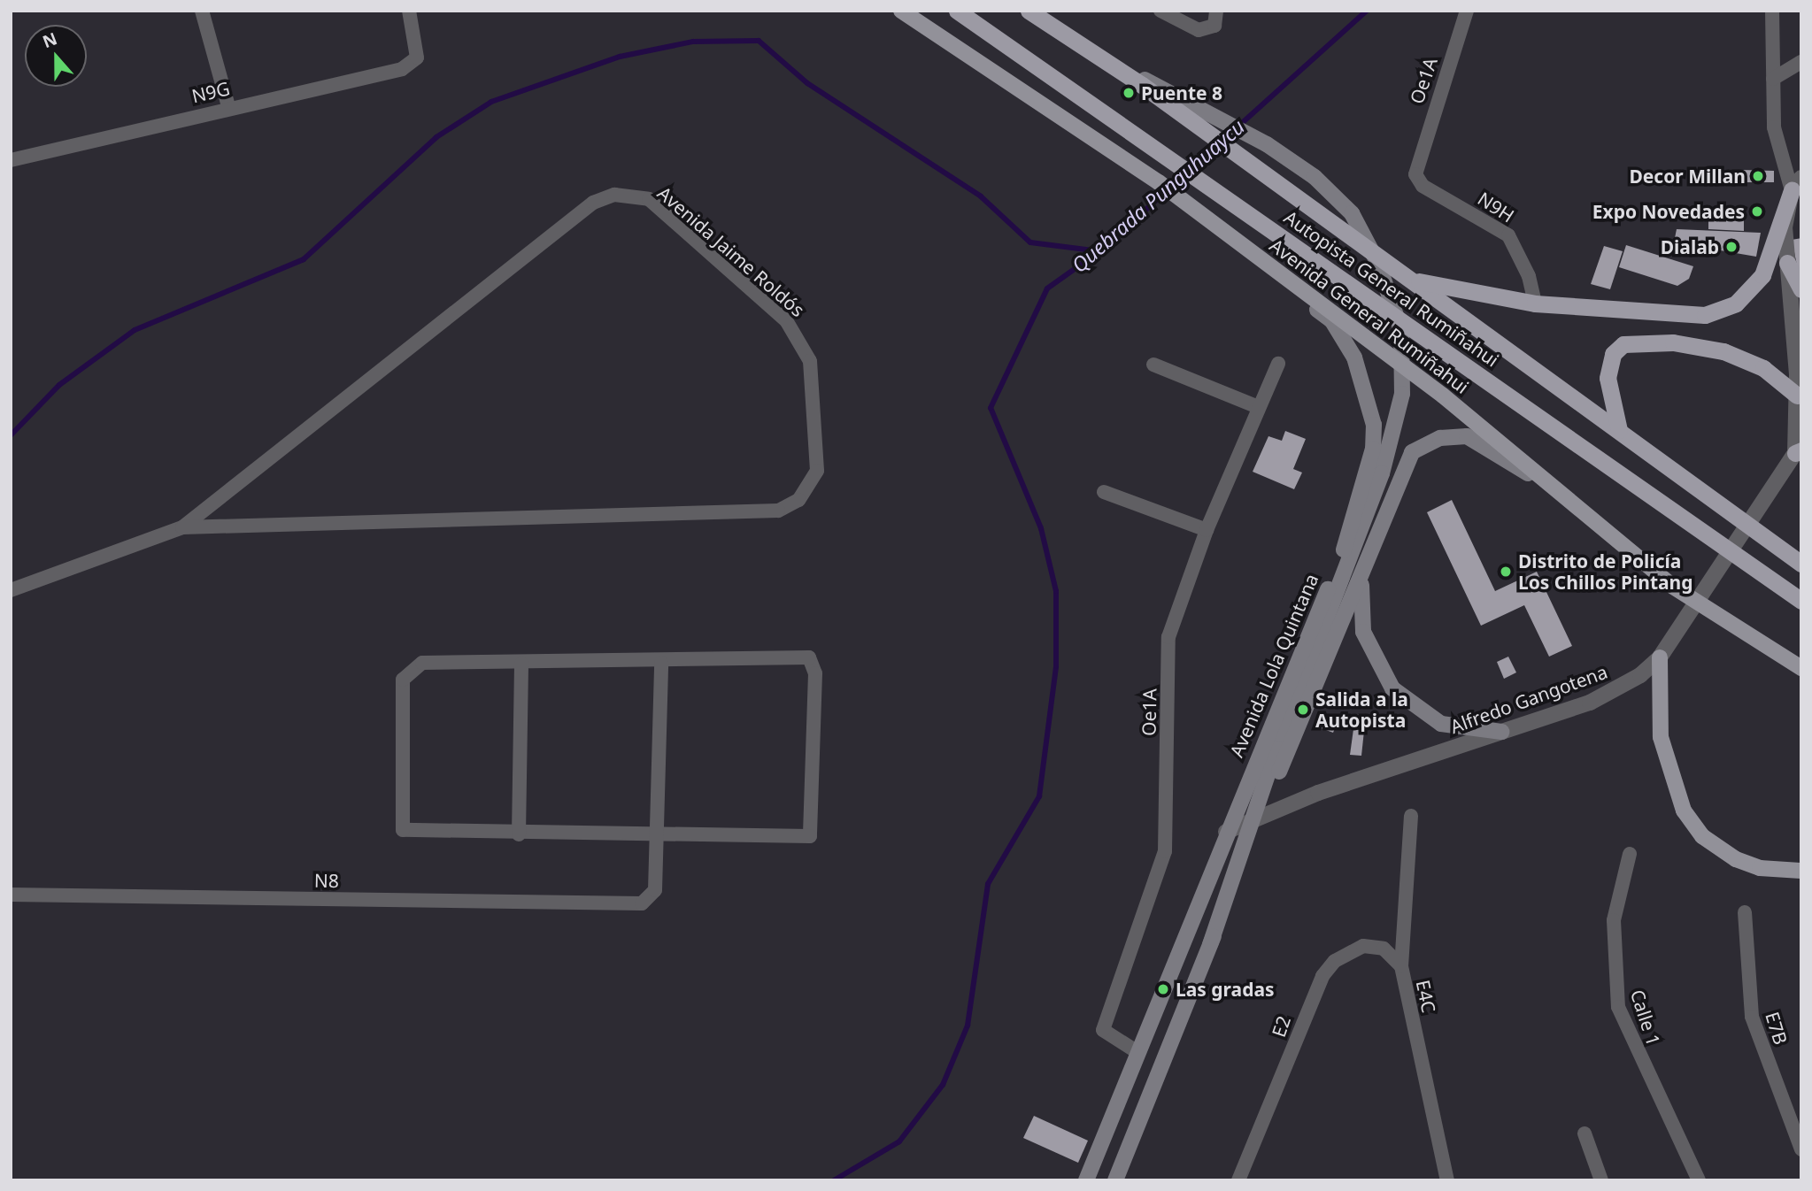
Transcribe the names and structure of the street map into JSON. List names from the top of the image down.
{
  "streets": {
    "highway": ["Autopista General Rumiñahui"],
    "main road": ["Avenida General Rumiñahui", "Avenida Lola Quintana"],
    "street": [
      "Oe1A",
      "N9G",
      "N9H",
      "Avenida Jaime Roldós",
      "Alfredo Gangotena",
      "N8",
      "E4C",
      "Calle 1",
      "E2",
      "E7B"
    ]
  },
  "crossings": [
    ["Oe1A", "N9H"],
    ["Oe1A", "Avenida Lola Quintana"],
    ["Autopista General Rumiñahui", "Avenida Lola Quintana"],
    ["Avenida General Rumiñahui", "Avenida Lola Quintana"],
    ["Avenida Lola Quintana", "Alfredo Gangotena"],
    ["E4C", "E2"]
  ],
  "water": ["Quebrada Punguhuaycu"],
  "places": [
    "Puente 8",
    "Decor Millan",
    "Expo Novedades",
    "Dialab",
    "Distrito de Policía Los Chillos Pintang",
    "Salida a la Autopista",
    "Las gradas"
  ],
  "north": "top"
}
